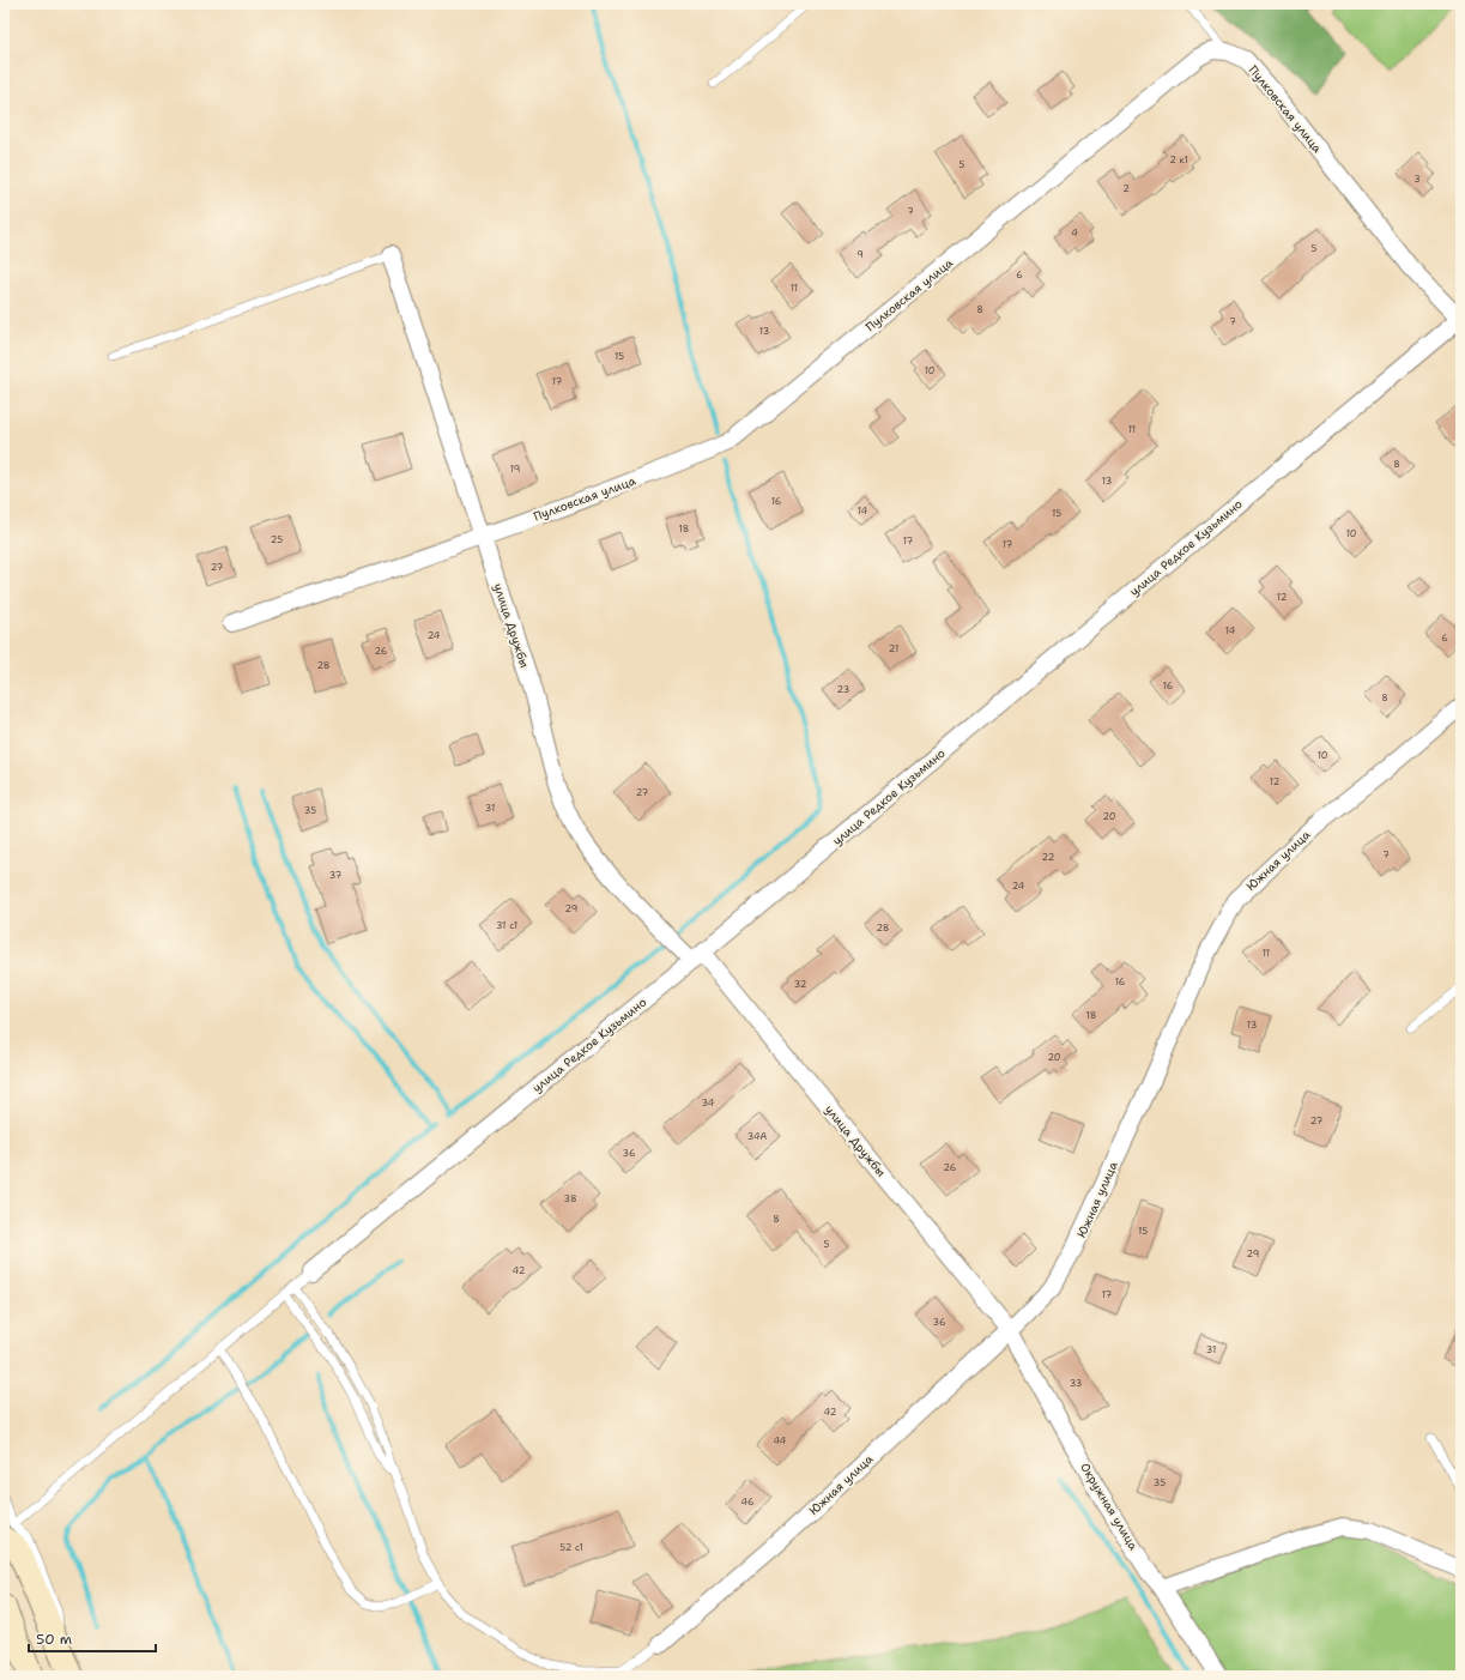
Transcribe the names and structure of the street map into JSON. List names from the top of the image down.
{
  "streets": {
    "street": [
      "Пулковская улица",
      "улица Редкое Кузьмино",
      "улица Дружбы",
      "Южная улица",
      "Окружная улица"
    ]
  },
  "crossings": [
    ["Пулковская улица", "улица Редкое Кузьмино"],
    ["Пулковская улица", "улица Дружбы"],
    ["улица Редкое Кузьмино", "улица Дружбы"],
    ["улица Дружбы", "Южная улица"],
    ["улица Дружбы", "Окружная улица"],
    ["Южная улица", "Окружная улица"]
  ],
  "house_numbers": [
    "2 к1",
    "5",
    "3",
    "2",
    "7",
    "4",
    "5",
    "9",
    "6",
    "11",
    "8",
    "7",
    "13",
    "15",
    "10",
    "17",
    "11",
    "8",
    "19",
    "13",
    "16",
    "14",
    "15",
    "18",
    "10",
    "25",
    "17",
    "17",
    "27",
    "12",
    "14",
    "24",
    "6",
    "21",
    "26",
    "28",
    "16",
    "23",
    "8",
    "10",
    "12",
    "27",
    "31",
    "35",
    "20",
    "7",
    "22",
    "37",
    "24",
    "29",
    "31 с1",
    "28",
    "11",
    "16",
    "32",
    "18",
    "13",
    "20",
    "34",
    "27",
    "34А",
    "36",
    "26",
    "38",
    "8",
    "15",
    "5",
    "29",
    "42",
    "17",
    "36",
    "31",
    "33",
    "42",
    "44",
    "35",
    "46",
    "52 с1"
  ],
  "scale_bar": "50 m"
}
